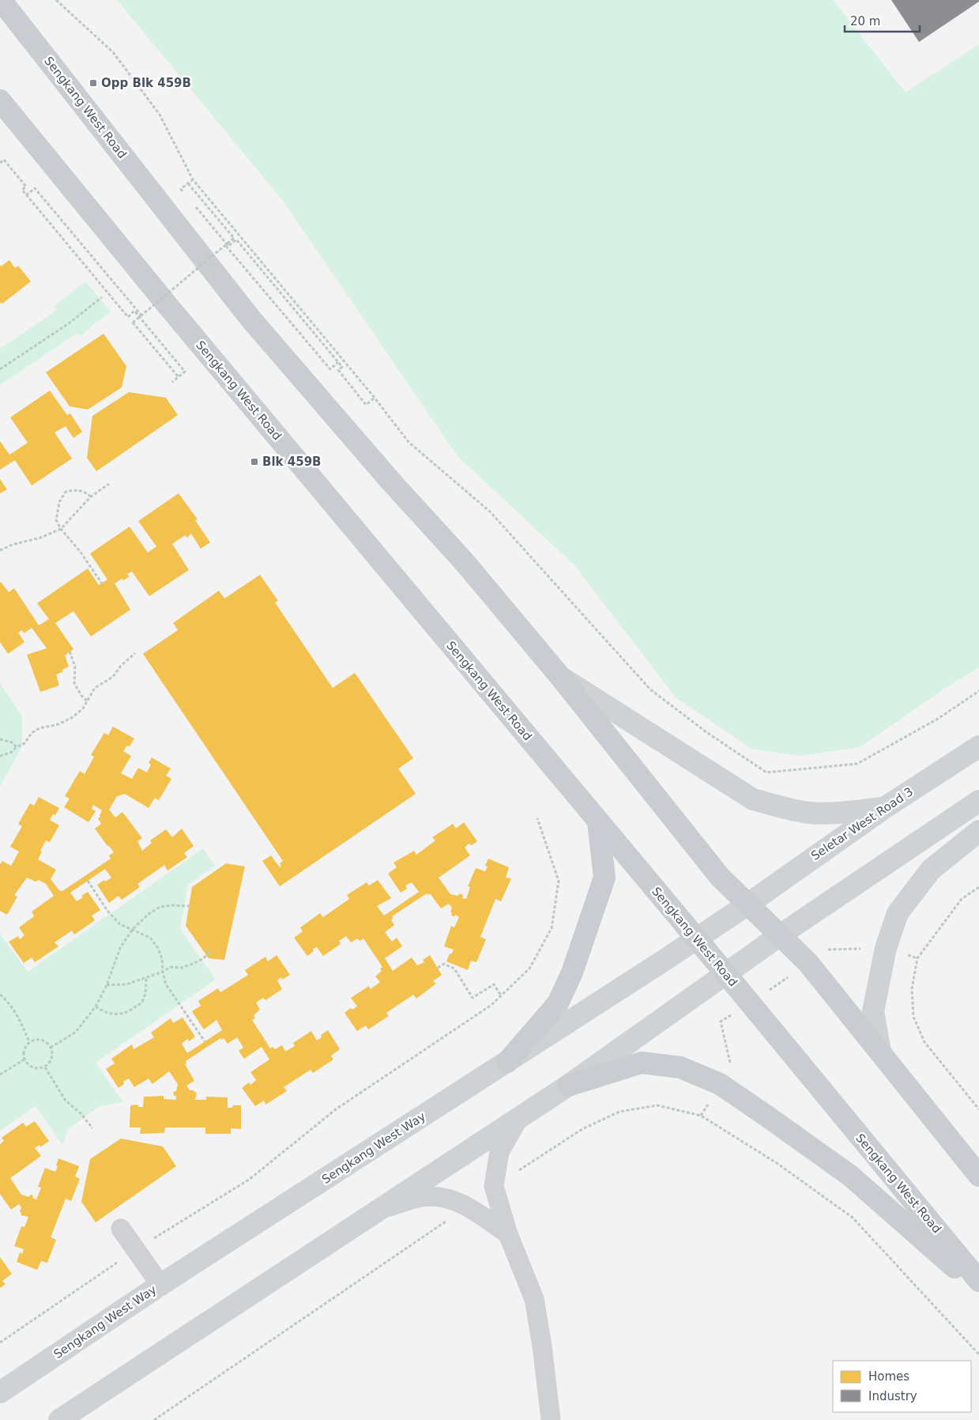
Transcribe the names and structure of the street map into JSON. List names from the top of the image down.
{
  "streets": {
    "main road": ["Sengkang West Road", "Seletar West Road 3", "Sengkang West Way"]
  },
  "crossings": [
    ["Sengkang West Road", "Seletar West Road 3"],
    ["Sengkang West Road", "Sengkang West Way"],
    ["Seletar West Road 3", "Sengkang West Way"]
  ],
  "places": {
    "transit": ["Opp Blk 459B", "Blk 459B"]
  },
  "legend": ["Homes", "Industry"],
  "scale_bar": "20 m"
}
